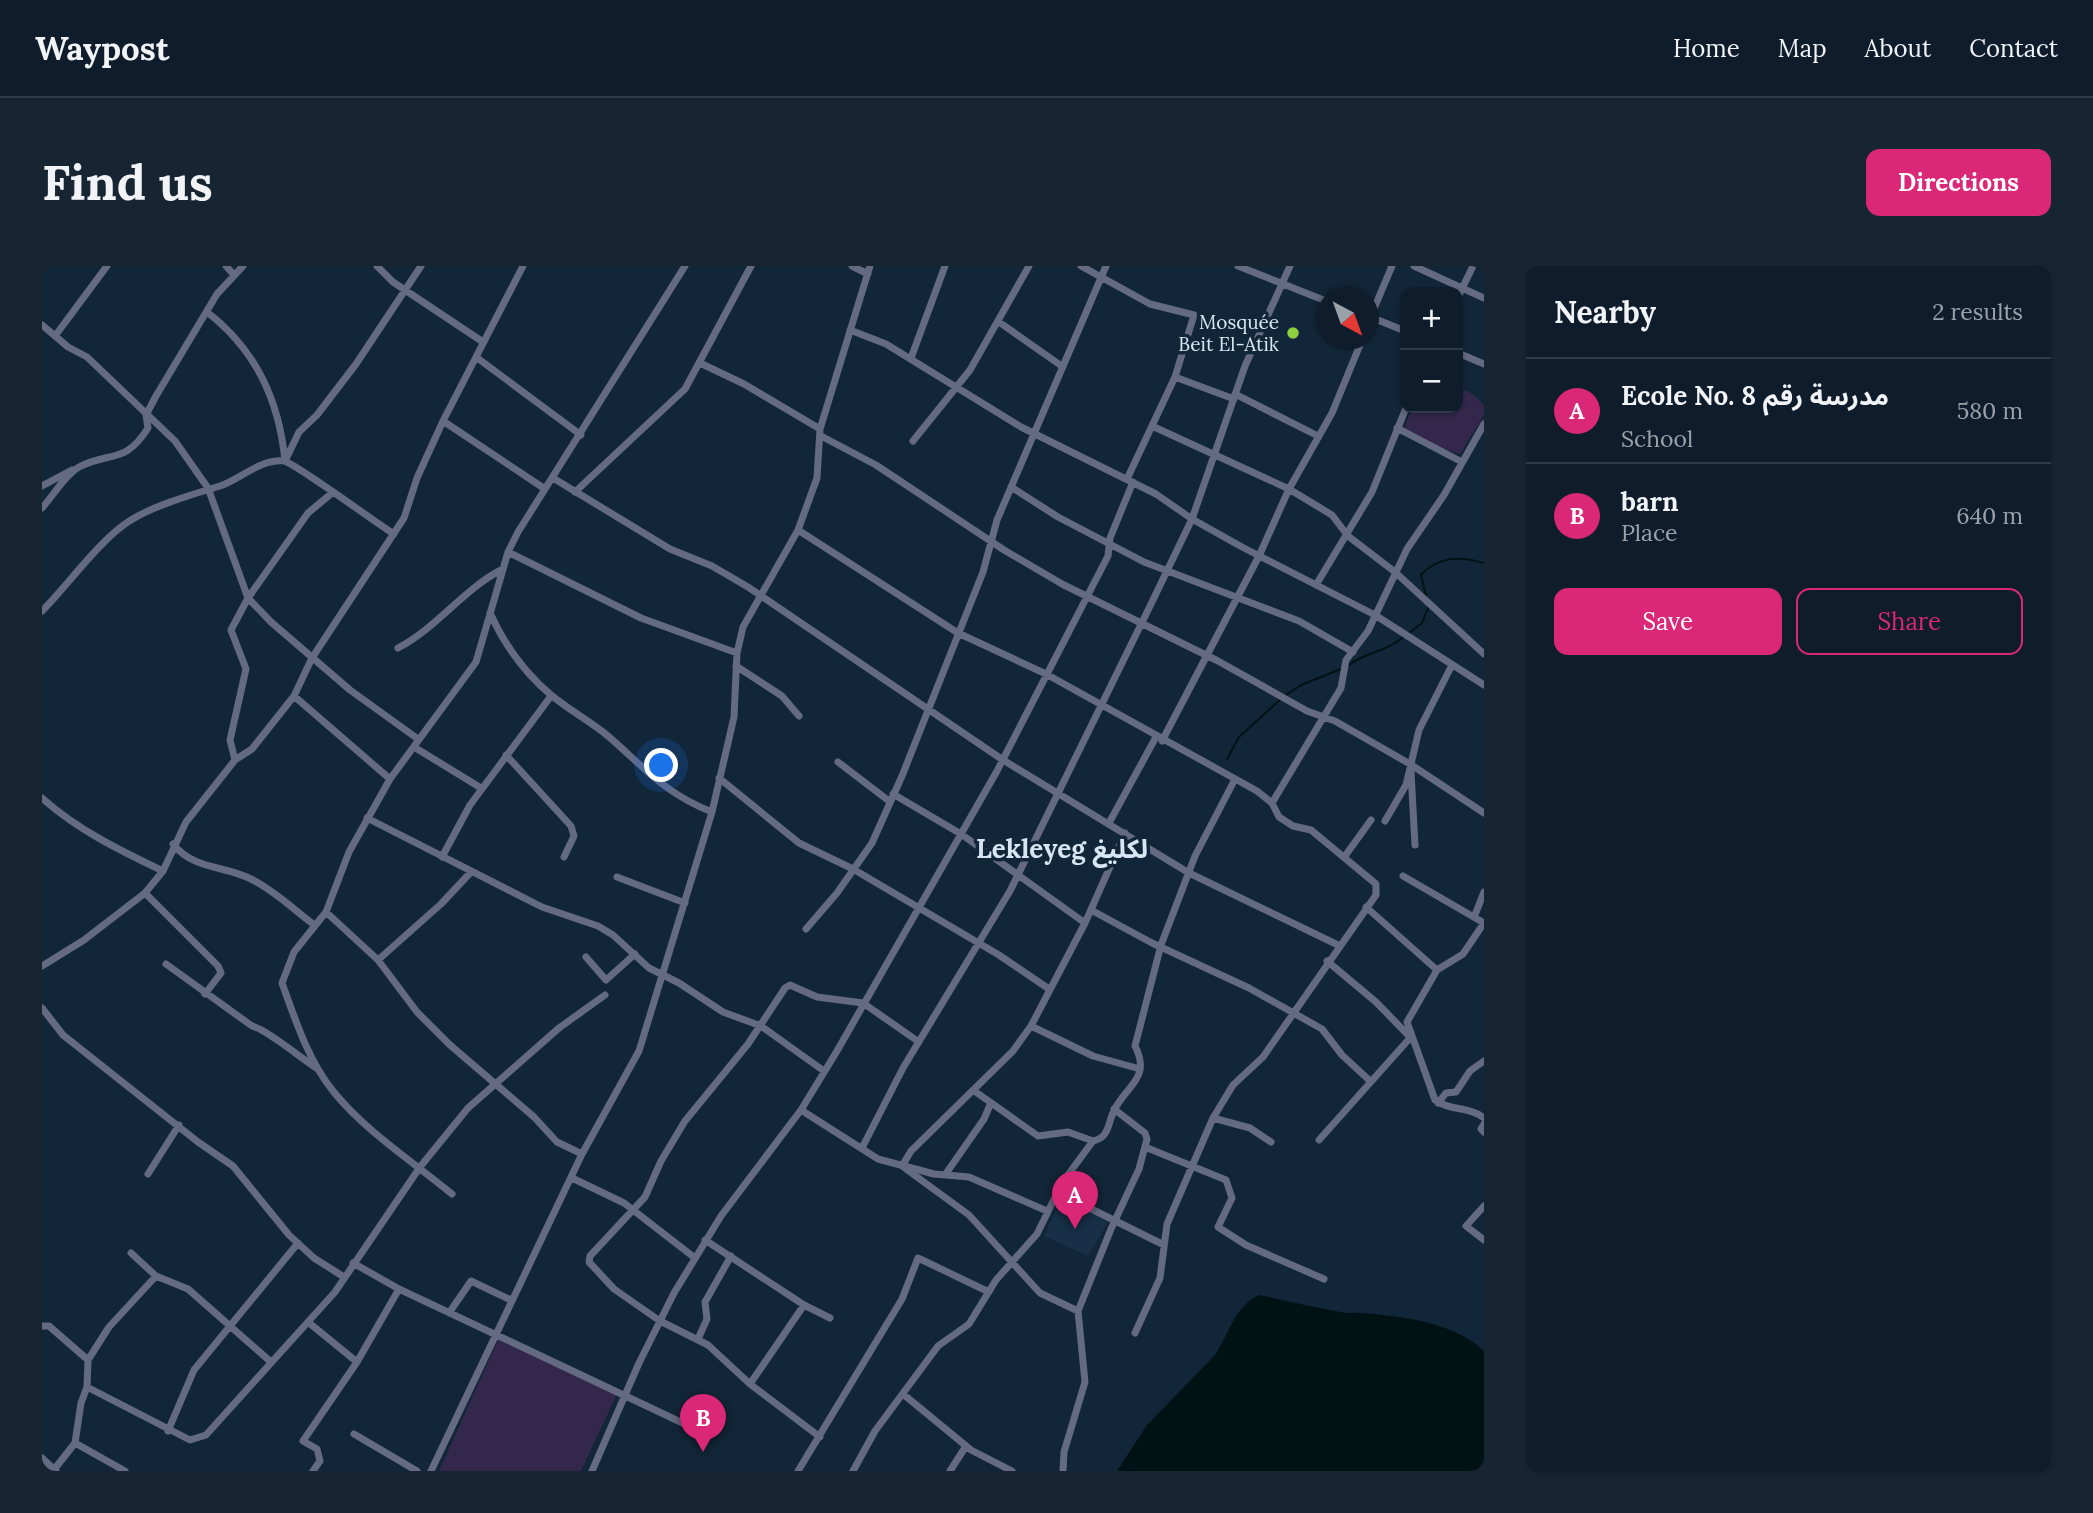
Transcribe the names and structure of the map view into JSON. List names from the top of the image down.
{
  "districts": ["Lekleyeg لكليغ"],
  "places": ["Mosquée Beit El-Atik"],
  "north": "bottom right",
  "page": {
    "header": "Waypost",
    "nav": [
      "Home",
      "Map",
      "About",
      "Contact"
    ],
    "buttons": [
      "Directions",
      ["Save", "Share"]
    ],
    "title": "Find us",
    "heading": ["Nearby", "2 results"],
    "map_buttons": ["+", "−"],
    "list": [
      {
        "mark": "A",
        "name": "Ecole No. 8 مدرسة رقم",
        "note": "School",
        "value": "580 m"
      },
      {
        "mark": "B",
        "name": "barn",
        "note": "Place",
        "value": "640 m"
      }
    ],
    "pins": ["A", "B"]
  }
}
